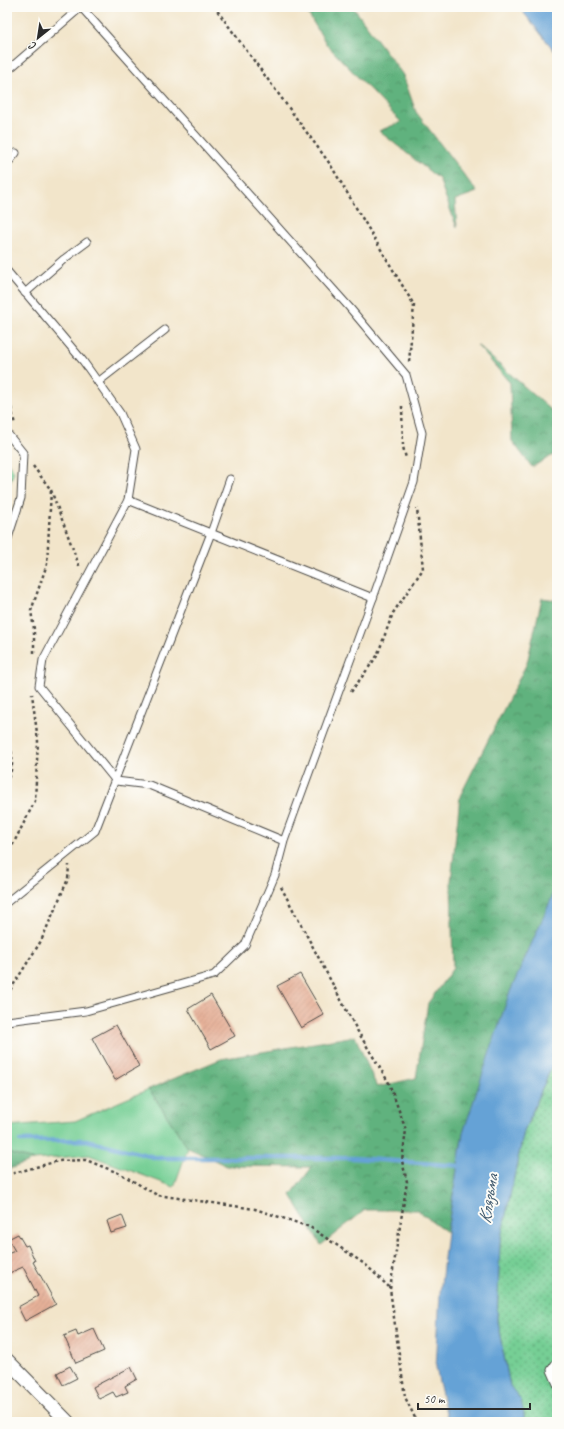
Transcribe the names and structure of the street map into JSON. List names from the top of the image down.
{
  "water": ["Клязьма"],
  "scale_bar": "50 m",
  "north": "bottom left"
}
